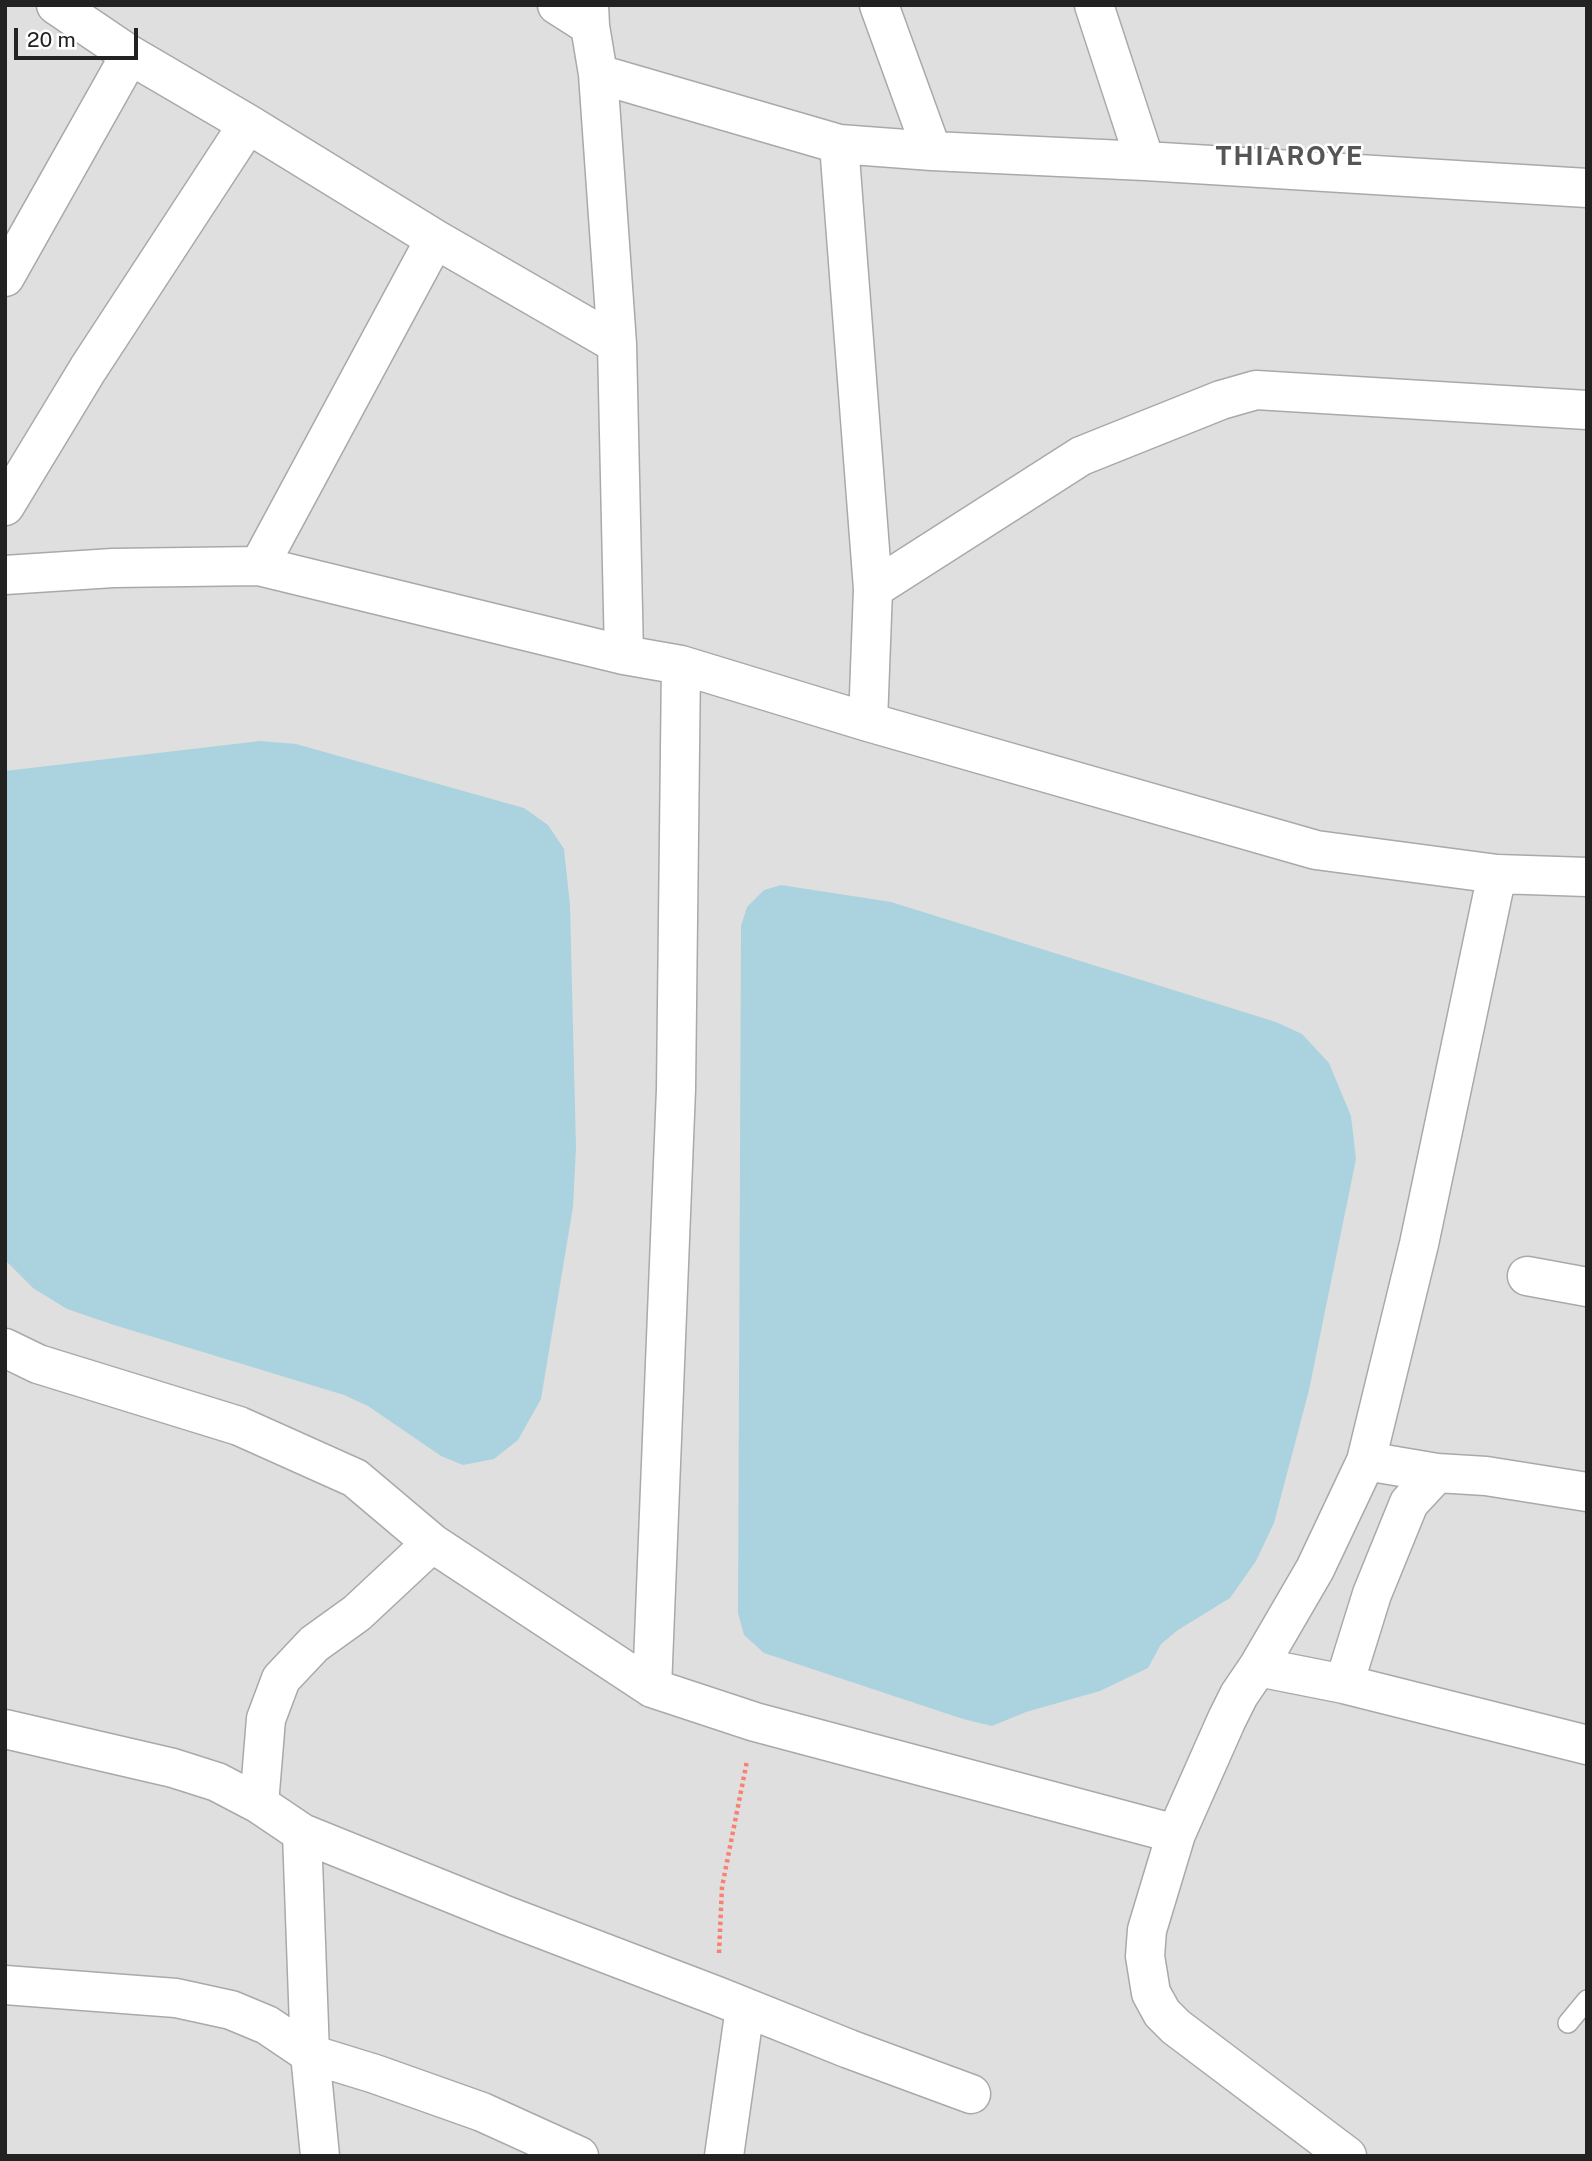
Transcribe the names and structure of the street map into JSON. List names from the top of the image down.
{
  "districts": ["THIAROYE"],
  "scale_bar": "20 m"
}
